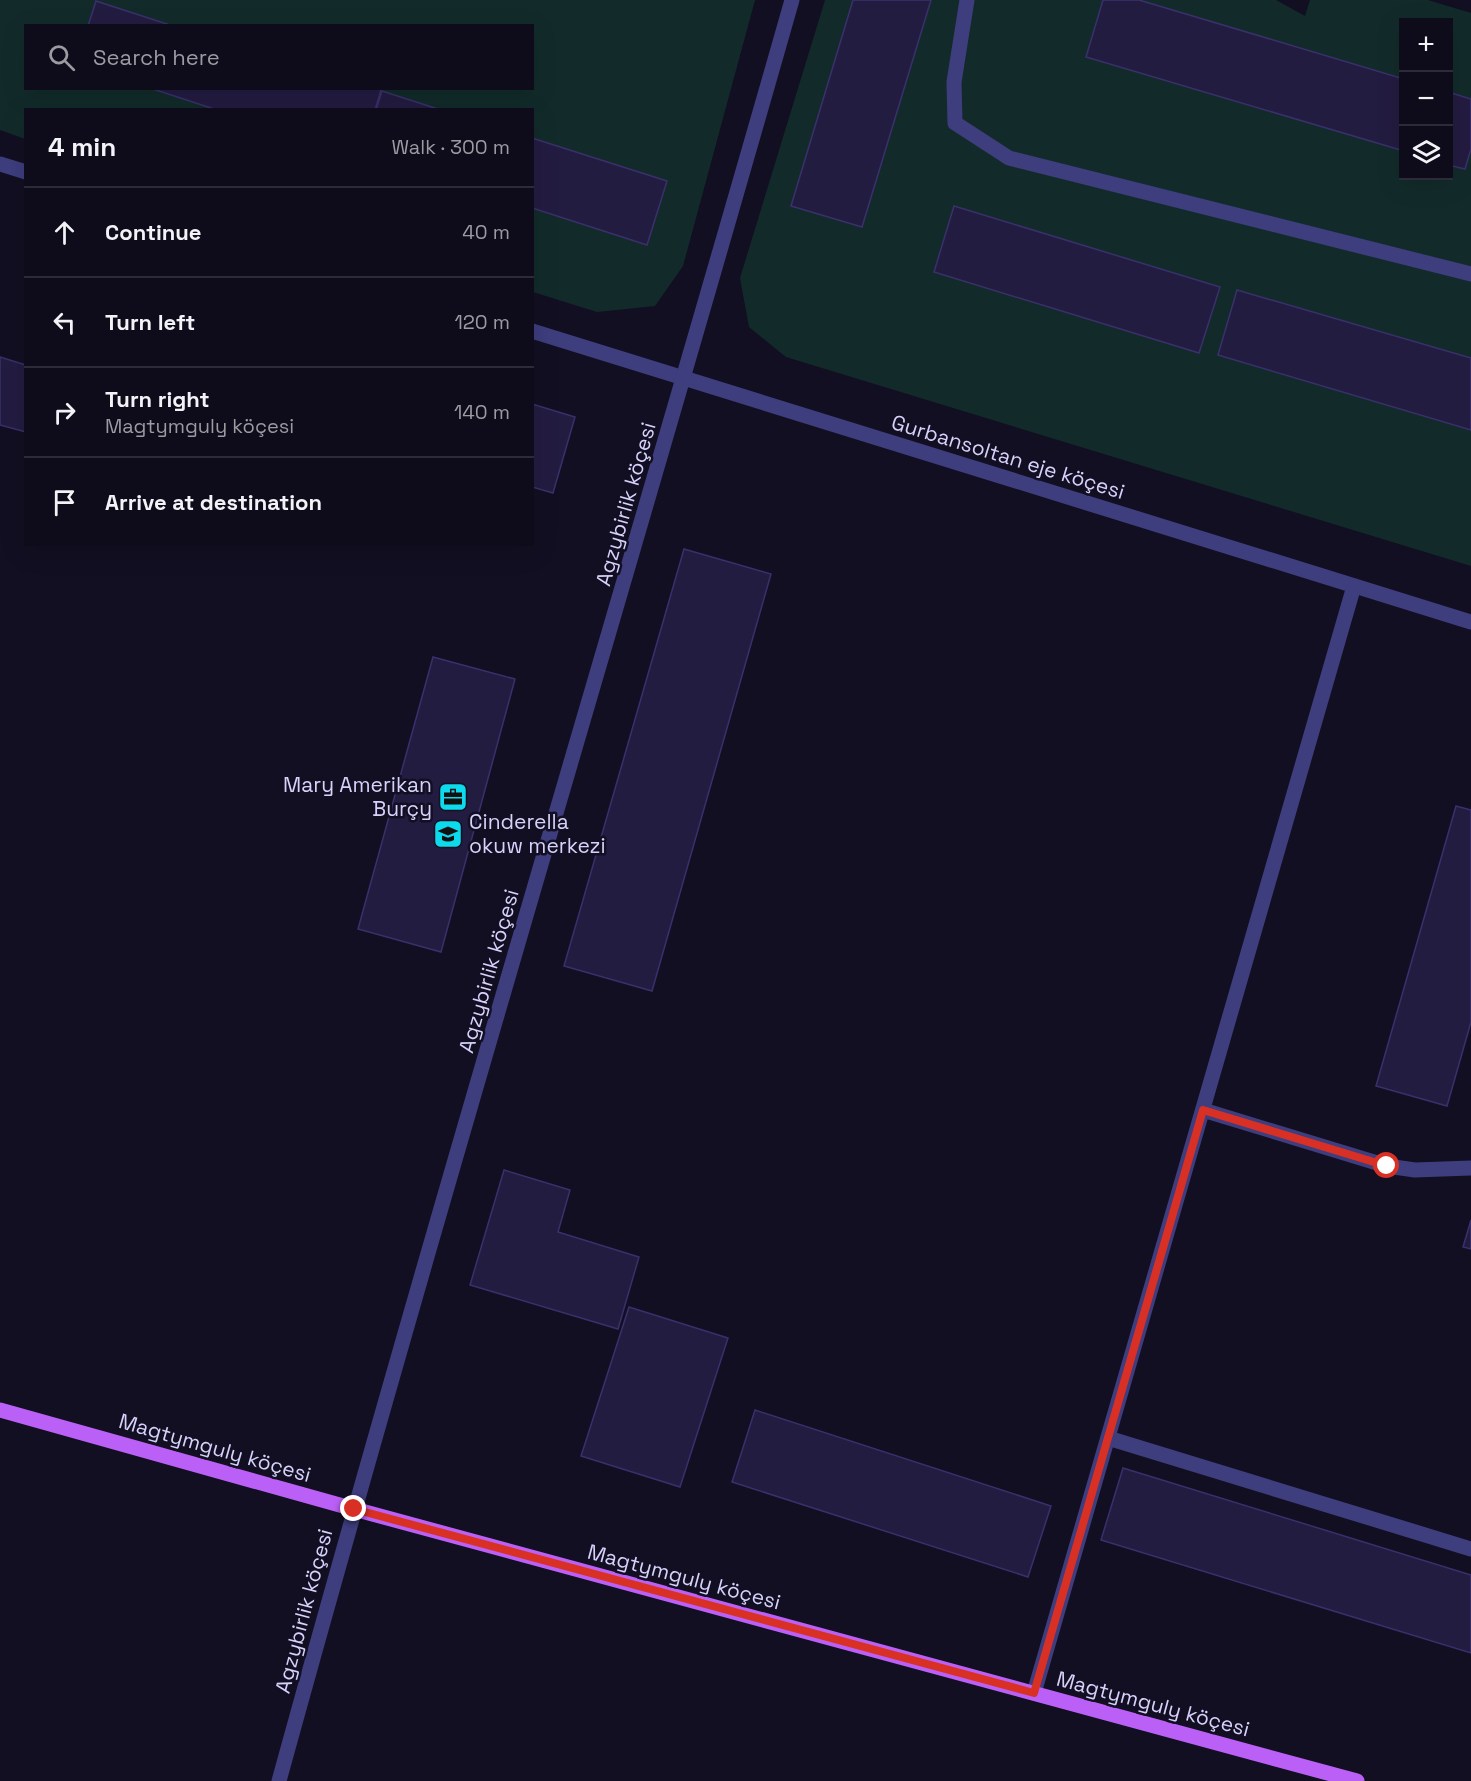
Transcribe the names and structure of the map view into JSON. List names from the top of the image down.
{
  "streets": {
    "main road": ["Magtymguly köçesi"],
    "street": ["Gurbansoltan eje köçesi", "Agzybirlik köçesi"]
  },
  "crossings": [
    ["Gurbansoltan eje köçesi", "Agzybirlik köçesi"],
    ["Agzybirlik köçesi", "Magtymguly köçesi"]
  ],
  "places": {
    "office": ["Mary Amerikan Burçy"],
    "school or university": ["Cinderella okuw merkezi"]
  },
  "page": {
    "map_buttons": ["+", "−"],
    "search": "Search here",
    "heading": ["4 min", "Walk · 300 m"],
    "list": [
      ["Continue", "40 m"],
      ["Turn left", "120 m"],
      ["Turn right", "Magtymguly köçesi", "140 m"],
      "Arrive at destination"
    ]
  }
}
